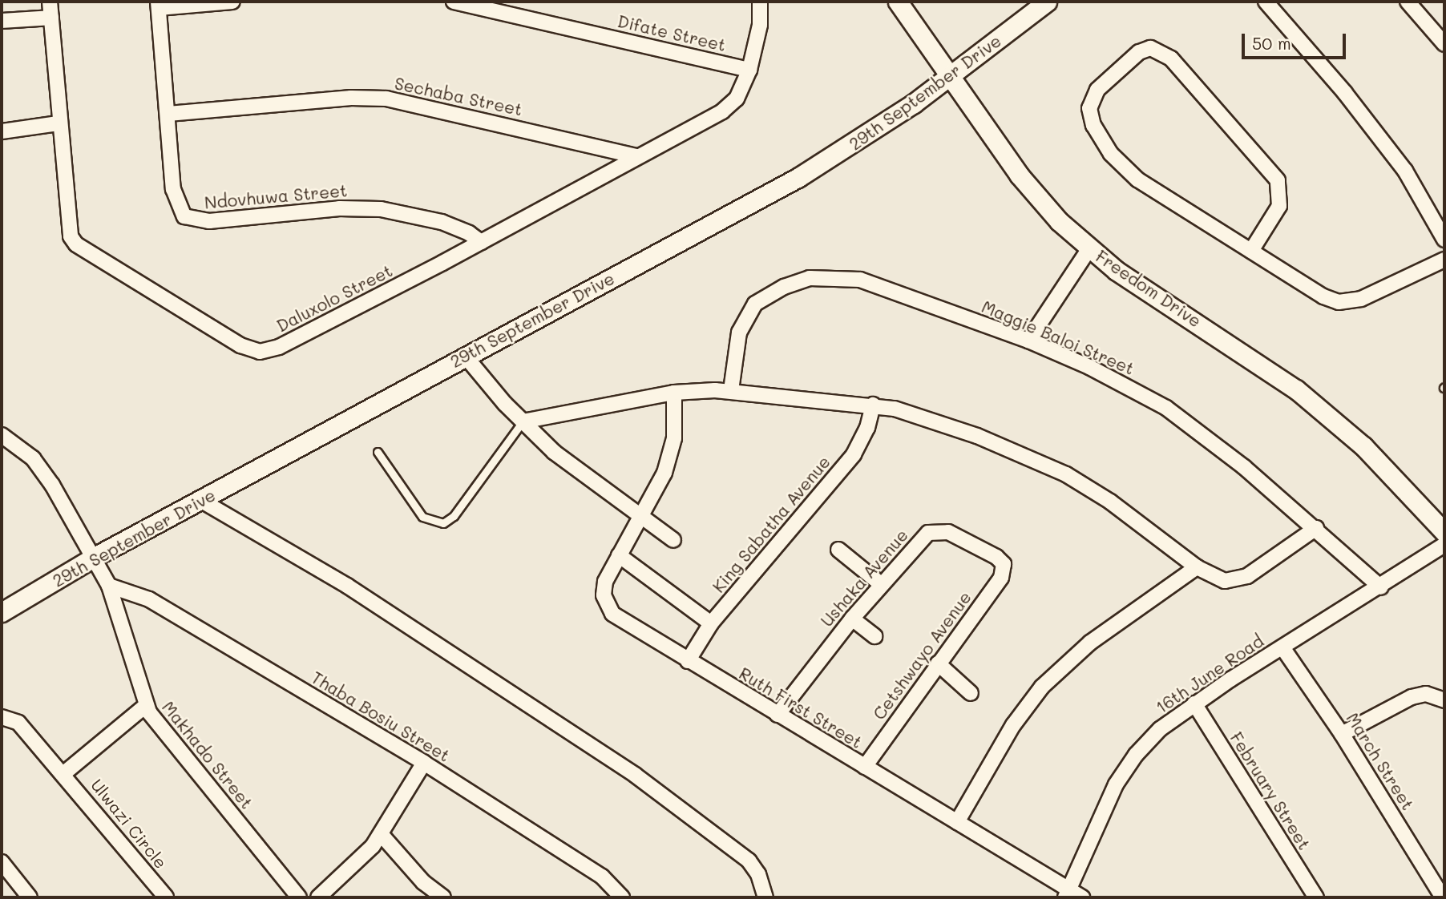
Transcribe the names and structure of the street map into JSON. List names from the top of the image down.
{
  "streets": {
    "street": [
      "Difate Street",
      "29th September Drive",
      "Sechaba Street",
      "Ndovhuwa Street",
      "Freedom Drive",
      "Daluxolo Street",
      "Maggie Baloi Street",
      "King Sabatha Avenue",
      "Ushaka Avenue",
      "Cetshwayo Avenue",
      "16th June Road",
      "Ruth First Street",
      "Thaba Bosiu Street",
      "Makhado Street",
      "March Street",
      "February Street",
      "Ulwazi Circle"
    ]
  },
  "crossings": [
    ["Difate Street", "Daluxolo Street"],
    ["29th September Drive", "Freedom Drive"],
    ["29th September Drive", "Makhado Street"],
    ["Sechaba Street", "Ndovhuwa Street"],
    ["Sechaba Street", "Daluxolo Street"],
    ["Ndovhuwa Street", "Daluxolo Street"],
    ["Maggie Baloi Street", "16th June Road"],
    ["King Sabatha Avenue", "Ruth First Street"],
    ["Ushaka Avenue", "Cetshwayo Avenue"],
    ["Ushaka Avenue", "Ruth First Street"],
    ["Cetshwayo Avenue", "Ruth First Street"],
    ["16th June Road", "Ruth First Street"],
    ["16th June Road", "March Street"],
    ["16th June Road", "February Street"],
    ["Thaba Bosiu Street", "Makhado Street"]
  ],
  "scale_bar": "50 m"
}
